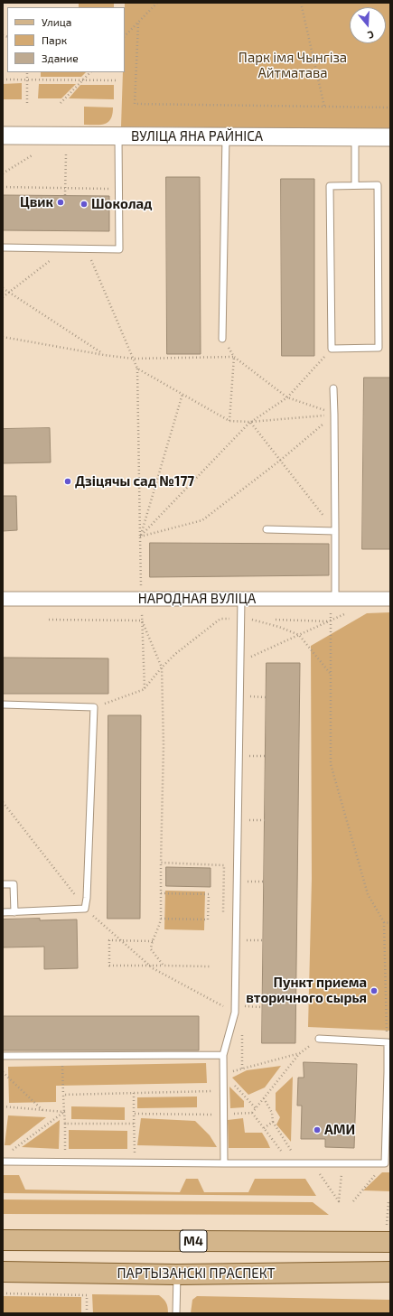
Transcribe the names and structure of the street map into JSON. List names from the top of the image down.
{
  "streets": {
    "main road": ["М4", "ПАРТЫЗАНСКІ ПРАСПЕКТ"],
    "street": ["ВУЛІЦА ЯНА РАЙНІСА", "НАРОДНАЯ ВУЛІЦА"]
  },
  "parks": ["Парк імя Чынгіза Айтматава"],
  "places": [
    "Цвик",
    "Шоколад",
    "Дзіцячы сад №177",
    "Пункт приема вторичного сырья",
    "АМИ"
  ],
  "legend": ["Улица", "Парк", "Здание"],
  "north": "bottom"
}
